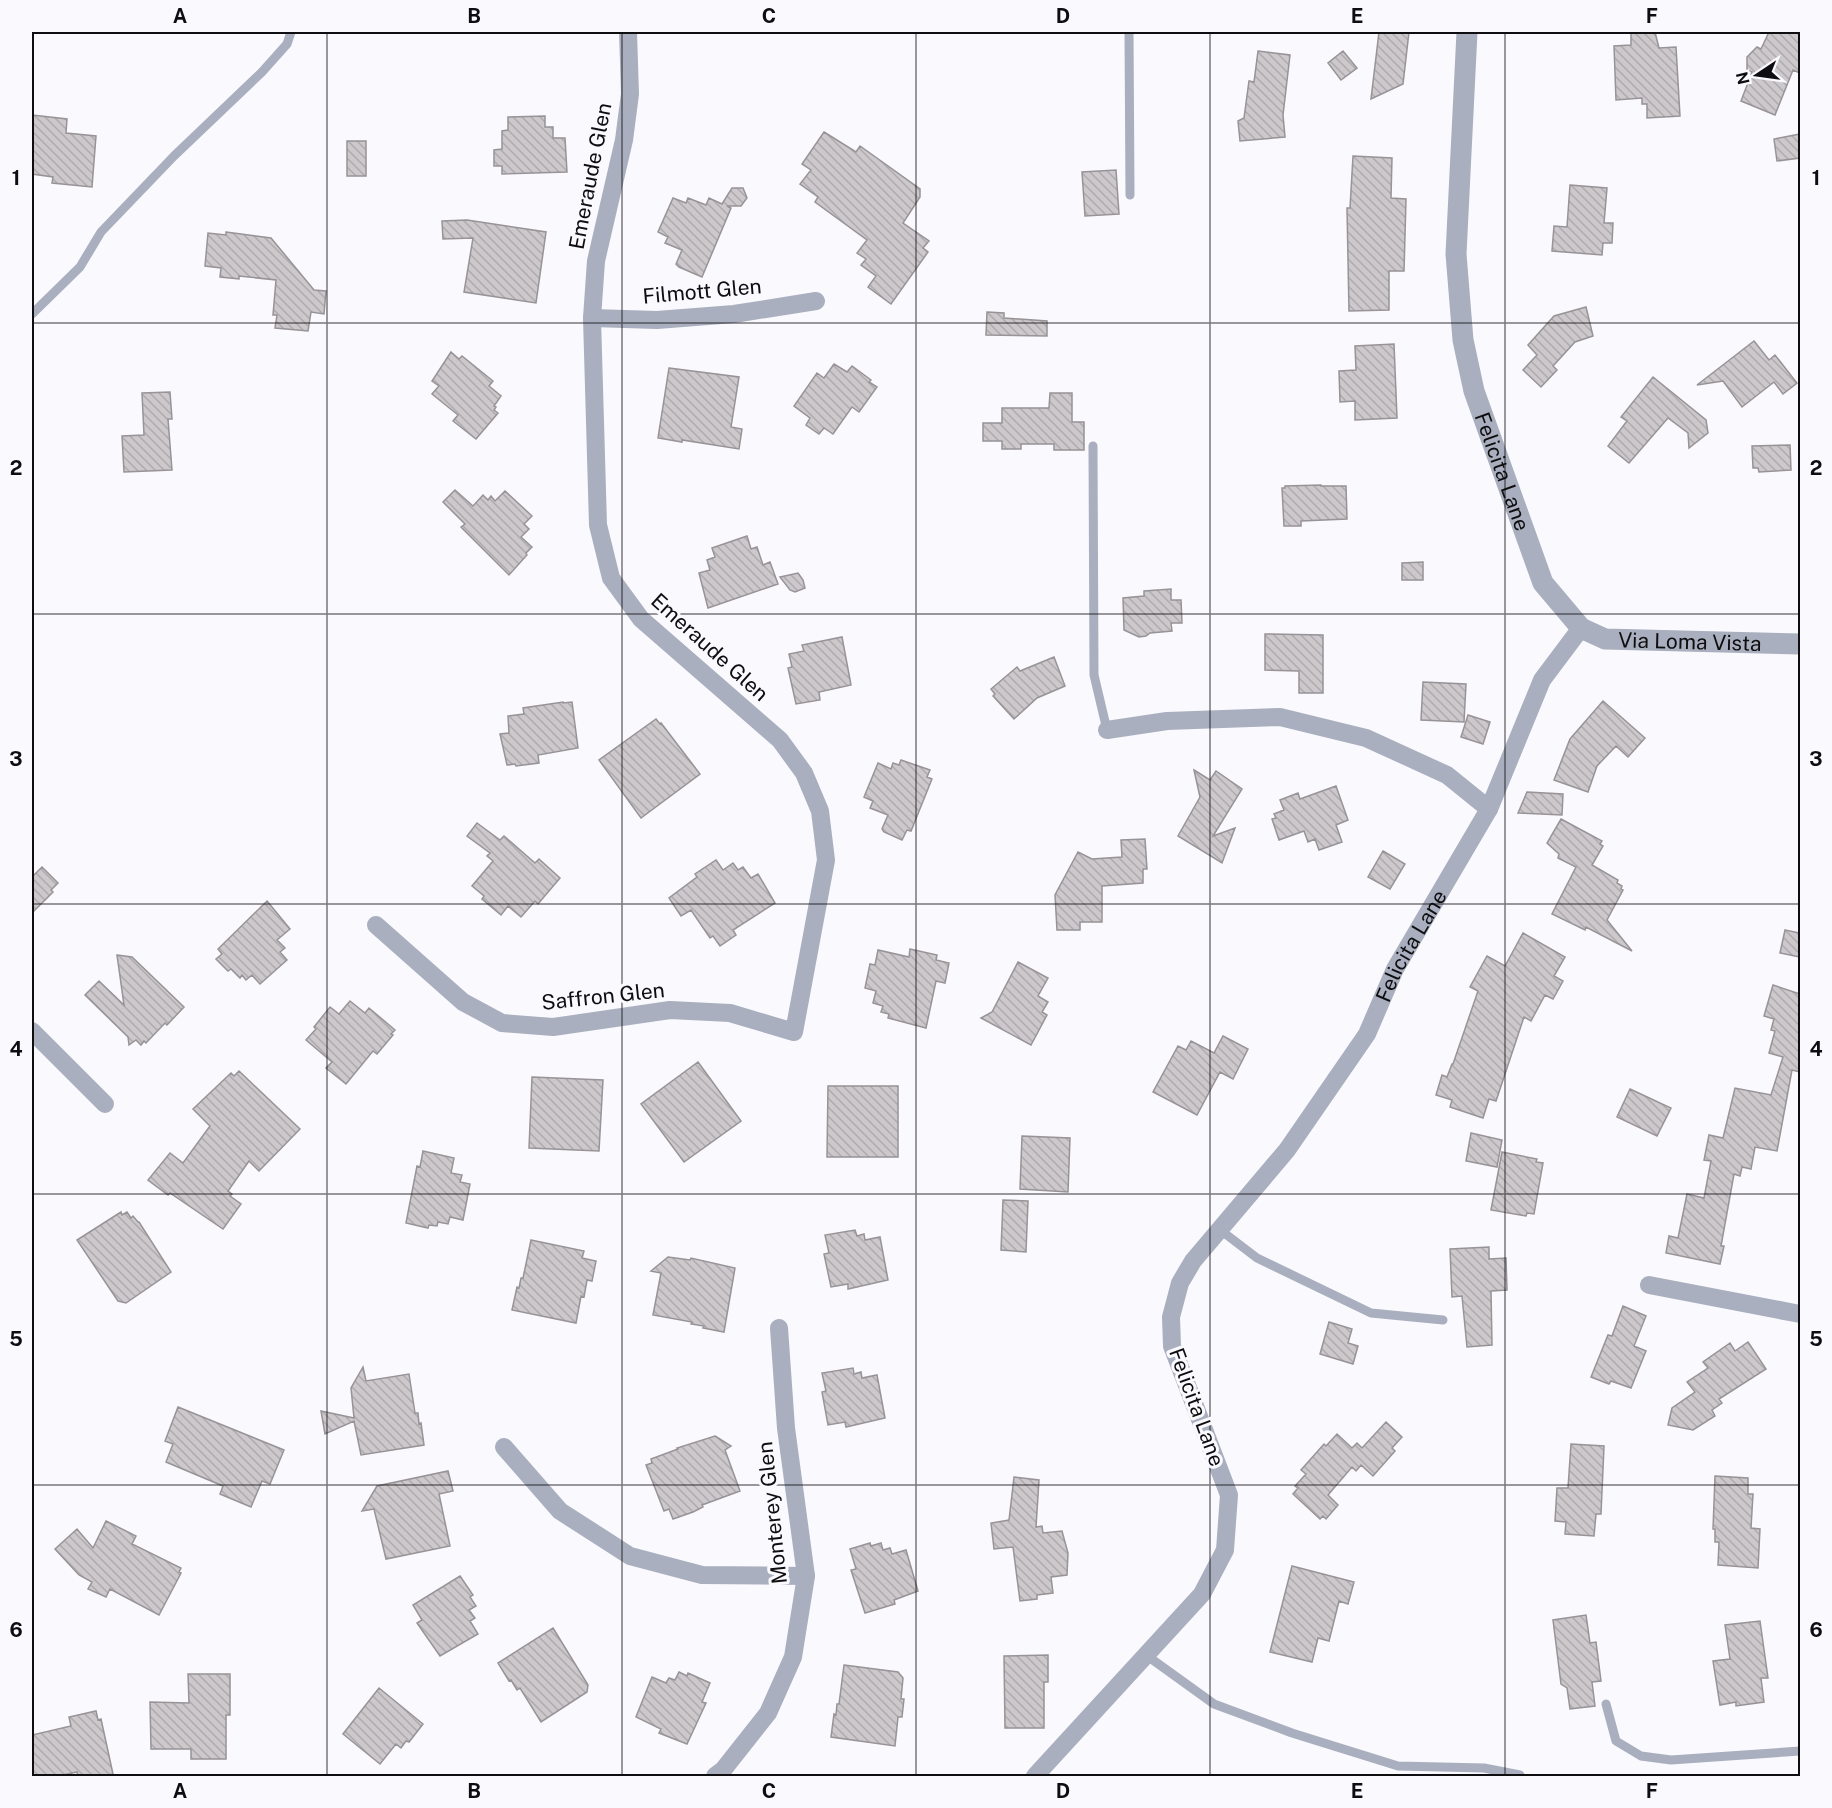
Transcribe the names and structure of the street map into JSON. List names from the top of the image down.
{
  "streets": {
    "street": [
      "Emeraude Glen",
      "Filmott Glen",
      "Felicita Lane",
      "Via Loma Vista",
      "Saffron Glen",
      "Monterey Glen"
    ]
  },
  "crossings": [
    ["Emeraude Glen", "Filmott Glen"],
    ["Emeraude Glen", "Saffron Glen"],
    ["Felicita Lane", "Via Loma Vista"]
  ],
  "north": "left",
  "grid": {
    "columns": [
      "A",
      "B",
      "C",
      "D",
      "E",
      "F"
    ],
    "rows": [
      "1",
      "2",
      "3",
      "4",
      "5",
      "6"
    ]
  }
}
